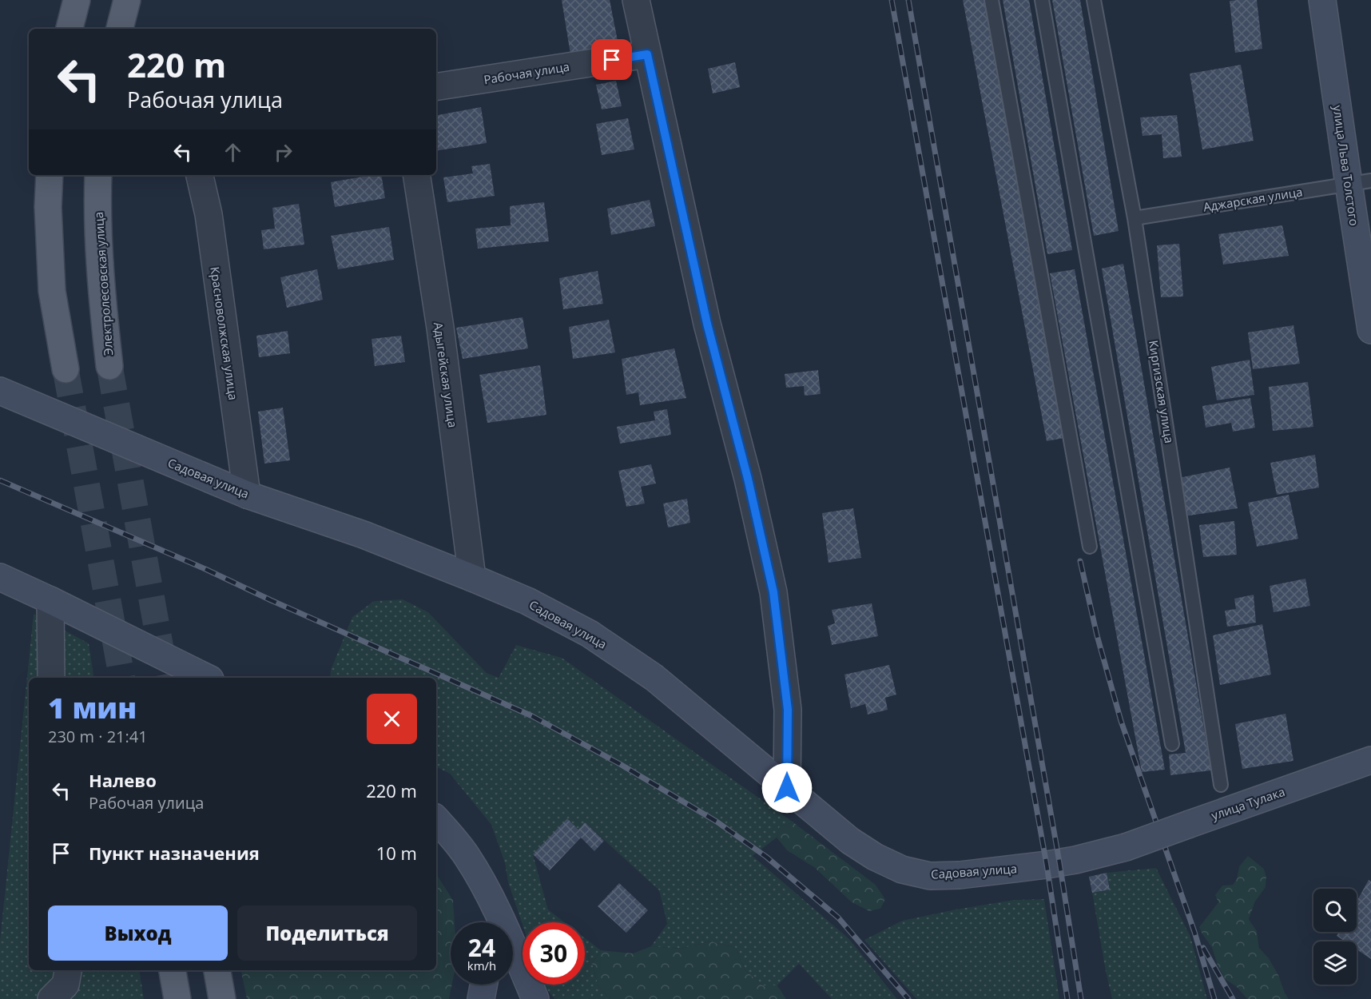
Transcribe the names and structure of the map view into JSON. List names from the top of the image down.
{
  "streets": {
    "main road": ["Электролесовская улица"],
    "street": [
      "Рабочая улица",
      "улица Льва Толстого",
      "Красноволжская улица",
      "Адыгейская улица",
      "Садовая улица",
      "улица Тулака"
    ],
    "lane": ["Аджарская улица", "Киргизская улица"]
  },
  "crossings": [
    ["улица Льва Толстого", "Аджарская улица"],
    ["Аджарская улица", "Киргизская улица"],
    ["Красноволжская улица", "Садовая улица"],
    ["Адыгейская улица", "Садовая улица"],
    ["Садовая улица", "улица Тулака"]
  ],
  "page": {
    "turn": ["220 m", "Рабочая улица"],
    "heading": ["1 мин", "230 m · 21:41"],
    "list": [
      {
        "name": "Налево",
        "note": "Рабочая улица",
        "value": "220 m"
      },
      {
        "name": "Пункт назначения",
        "value": "10 m"
      }
    ],
    "buttons": ["Выход", "Поделиться"],
    "speed": "24 km/h",
    "limit": "30"
  }
}
